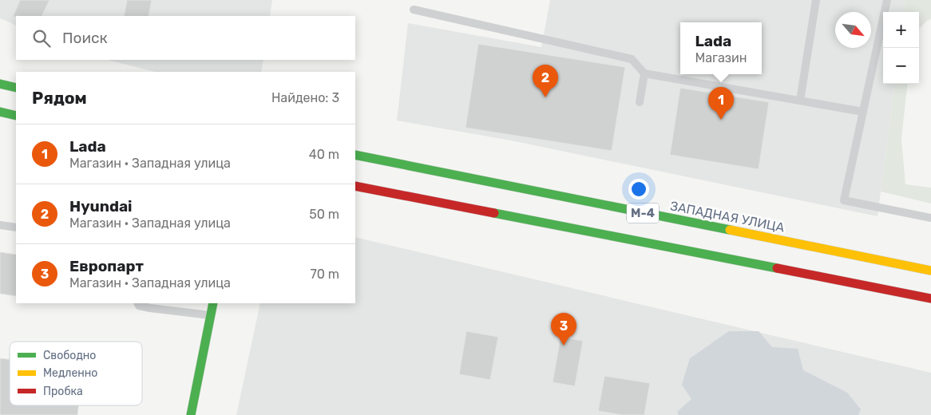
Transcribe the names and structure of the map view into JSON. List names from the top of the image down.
{
  "streets": {
    "main road": ["М-4", "ЗАПАДНАЯ УЛИЦА"]
  },
  "legend": ["Свободно", "Медленно", "Пробка"],
  "north": "bottom right",
  "page": {
    "map_buttons": ["+", "−"],
    "search": "Поиск",
    "popup": ["Lada", "Магазин"],
    "pins": ["2", "1", "3"],
    "heading": ["Рядом", "Найдено: 3"],
    "list": [
      {
        "mark": "1",
        "name": "Lada",
        "note": "Магазин · Западная улица",
        "value": "40 m"
      },
      {
        "mark": "2",
        "name": "Hyundai",
        "note": "Магазин · Западная улица",
        "value": "50 m"
      },
      {
        "mark": "3",
        "name": "Европарт",
        "note": "Магазин · Западная улица",
        "value": "70 m"
      }
    ]
  }
}
